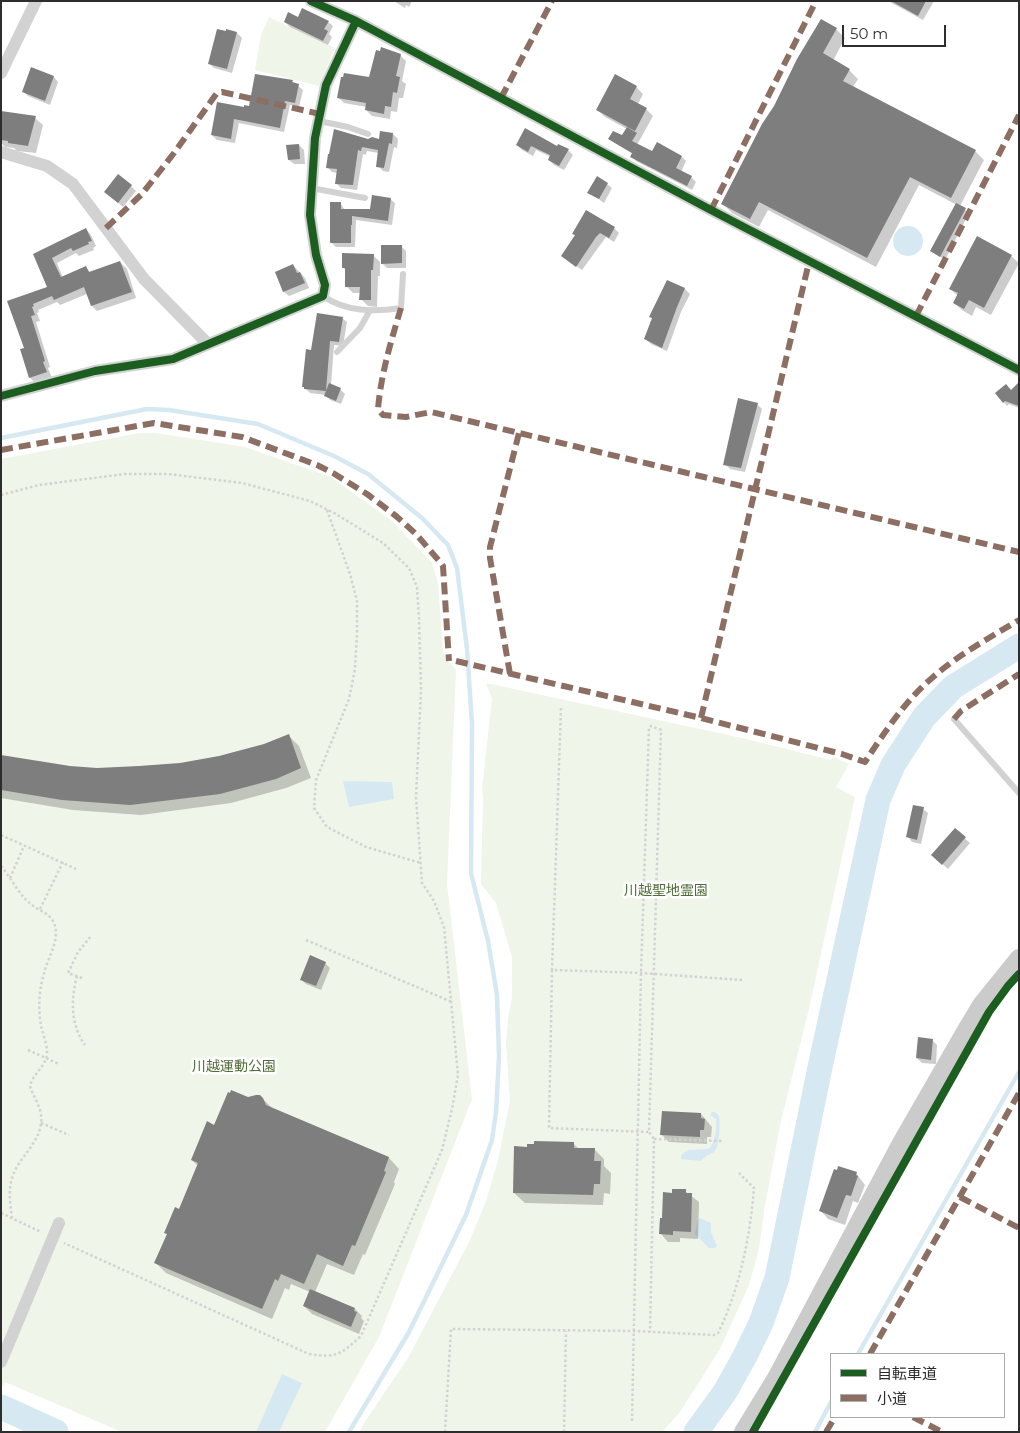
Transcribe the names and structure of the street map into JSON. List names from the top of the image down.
{
  "parks": ["川越聖地霊園", "川越運動公園"],
  "legend": ["自転車道", "小道"],
  "scale_bar": "50 m"
}
